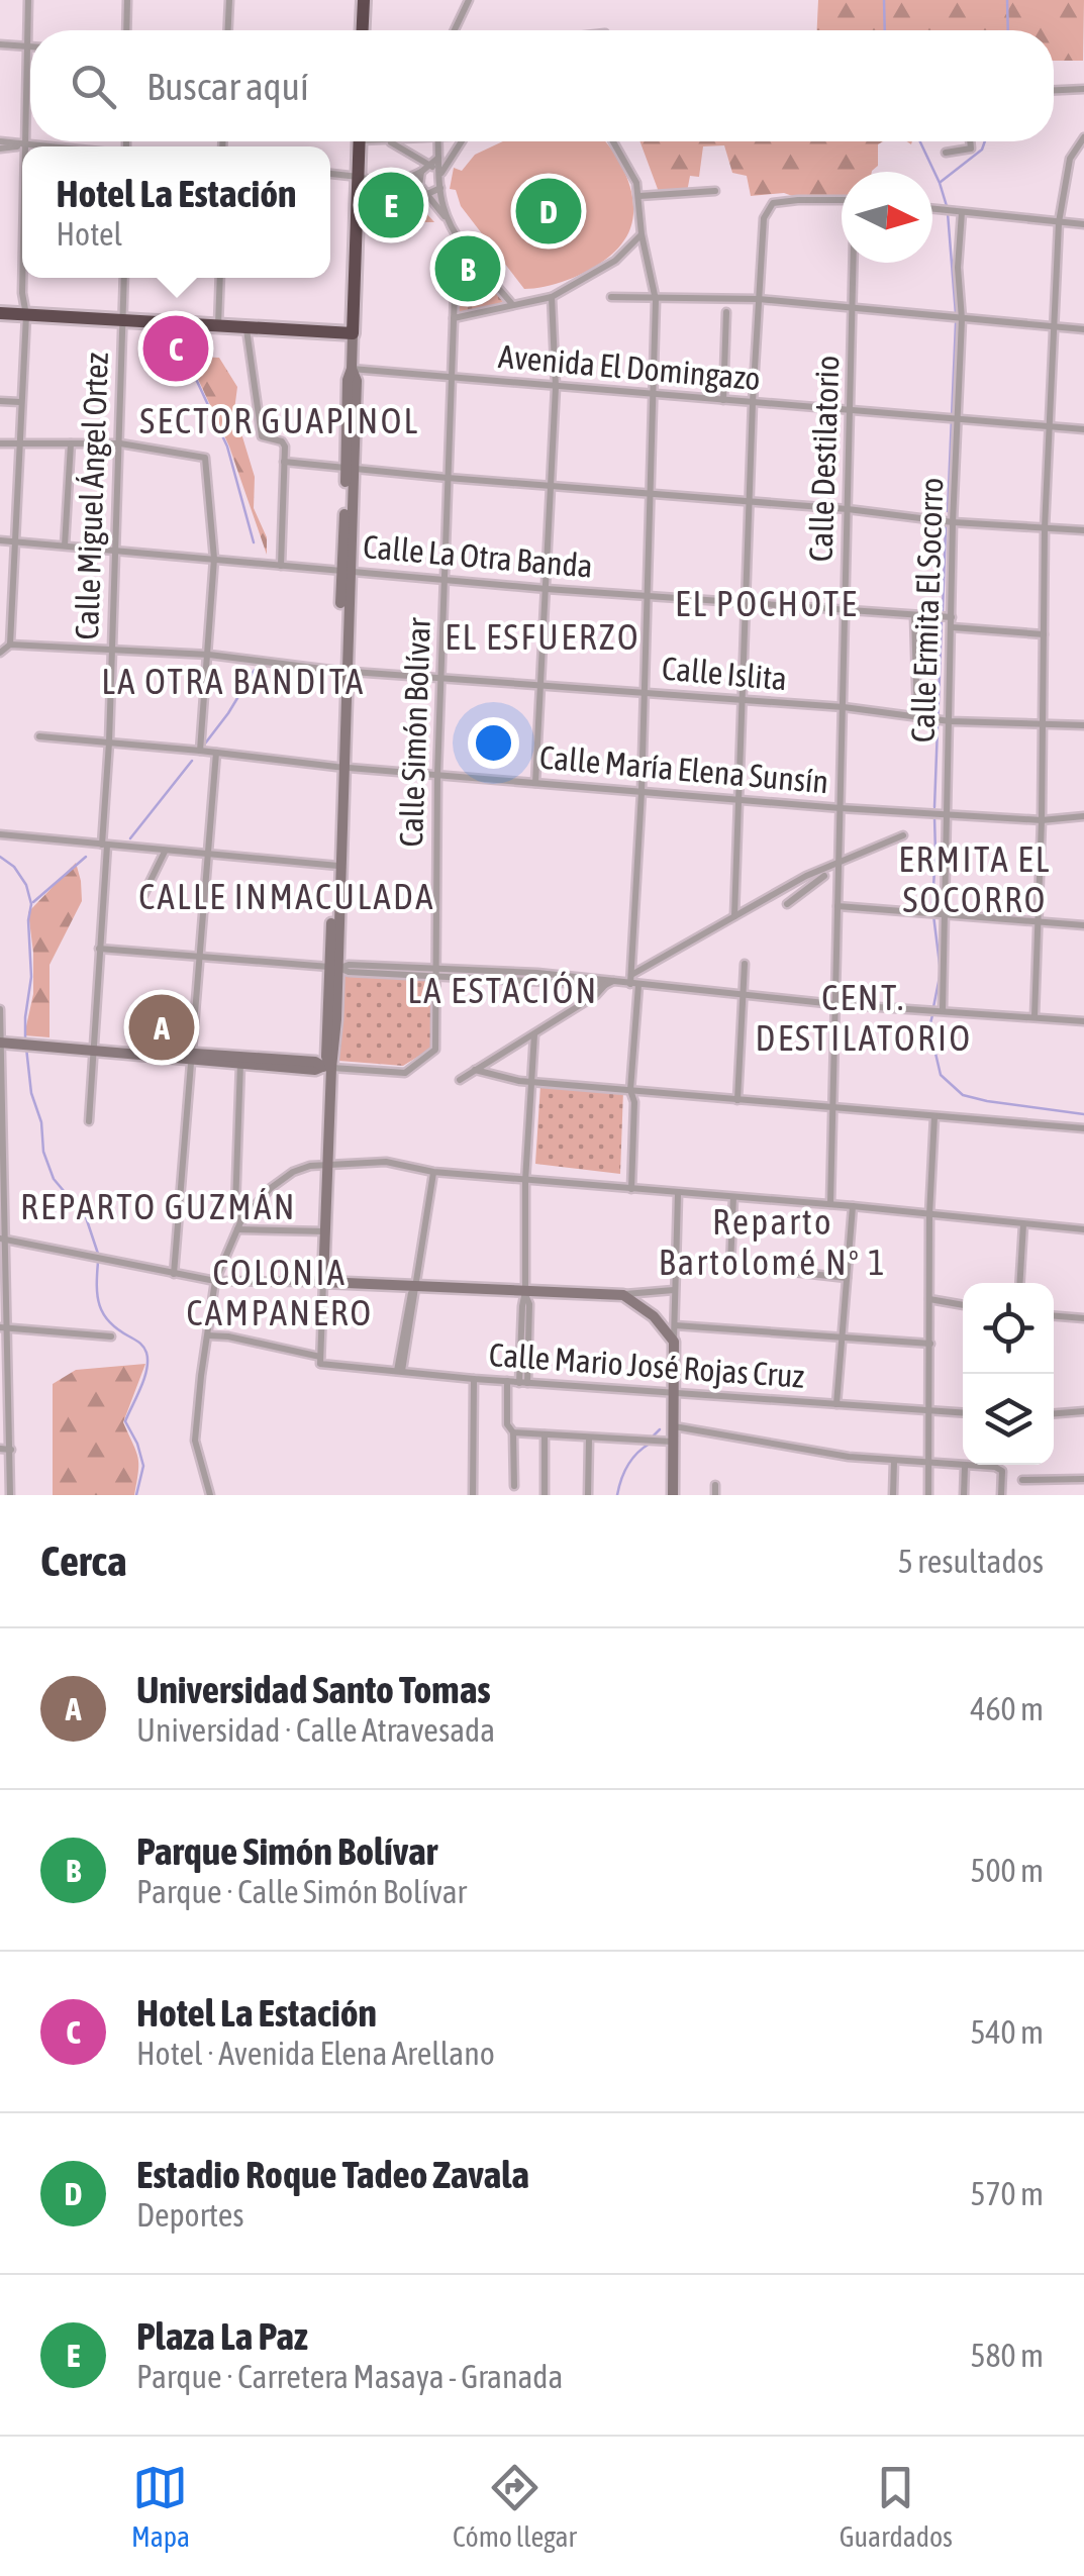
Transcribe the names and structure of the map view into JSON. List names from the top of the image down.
{
  "streets": {
    "street": [
      "Avenida El Domingazo",
      "Calle Destilatorio",
      "Calle Miguel Ángel Ortez",
      "Calle La Otra Banda",
      "Calle Ermita El Socorro",
      "Calle Islita",
      "Calle Simón Bolívar",
      "Calle María Elena Sunsín",
      "Calle Mario José Rojas Cruz"
    ]
  },
  "crossings": [
    ["Avenida El Domingazo", "Calle Destilatorio"],
    ["Avenida El Domingazo", "Calle Ermita El Socorro"],
    ["Avenida El Domingazo", "Calle Simón Bolívar"],
    ["Calle Destilatorio", "Calle La Otra Banda"],
    ["Calle Destilatorio", "Calle Islita"],
    ["Calle Destilatorio", "Calle María Elena Sunsín"],
    ["Calle Miguel Ángel Ortez", "Calle La Otra Banda"],
    ["Calle Miguel Ángel Ortez", "Calle Islita"],
    ["Calle Miguel Ángel Ortez", "Calle María Elena Sunsín"],
    ["Calle La Otra Banda", "Calle Ermita El Socorro"],
    ["Calle La Otra Banda", "Calle Simón Bolívar"],
    ["Calle Ermita El Socorro", "Calle Islita"],
    ["Calle Ermita El Socorro", "Calle María Elena Sunsín"],
    ["Calle Islita", "Calle Simón Bolívar"],
    ["Calle Simón Bolívar", "Calle María Elena Sunsín"]
  ],
  "districts": [
    "SECTOR GUAPINOL",
    "EL POCHOTE",
    "EL ESFUERZO",
    "LA OTRA BANDITA",
    "ERMITA EL SOCORRO",
    "CALLE INMACULADA",
    "LA ESTACIÓN",
    "CENT. DESTILATORIO",
    "REPARTO GUZMÁN",
    "Reparto Bartolomé Nº 1",
    "COLONIA CAMPANERO"
  ],
  "north": "right",
  "page": {
    "search": "Buscar aquí",
    "popup": ["Hotel La Estación", "Hotel"],
    "pins": [
      "E",
      "D",
      "B",
      "C",
      "A"
    ],
    "heading": ["Cerca", "5 resultados"],
    "list": [
      {
        "mark": "A",
        "name": "Universidad Santo Tomas",
        "note": "Universidad · Calle Atravesada",
        "value": "460 m"
      },
      {
        "mark": "B",
        "name": "Parque Simón Bolívar",
        "note": "Parque · Calle Simón Bolívar",
        "value": "500 m"
      },
      {
        "mark": "C",
        "name": "Hotel La Estación",
        "note": "Hotel · Avenida Elena Arellano",
        "value": "540 m"
      },
      {
        "mark": "D",
        "name": "Estadio Roque Tadeo Zavala",
        "note": "Deportes",
        "value": "570 m"
      },
      {
        "mark": "E",
        "name": "Plaza La Paz",
        "note": "Parque · Carretera Masaya - Granada",
        "value": "580 m"
      }
    ],
    "nav": ["Mapa", "Cómo llegar", "Guardados"]
  }
}
